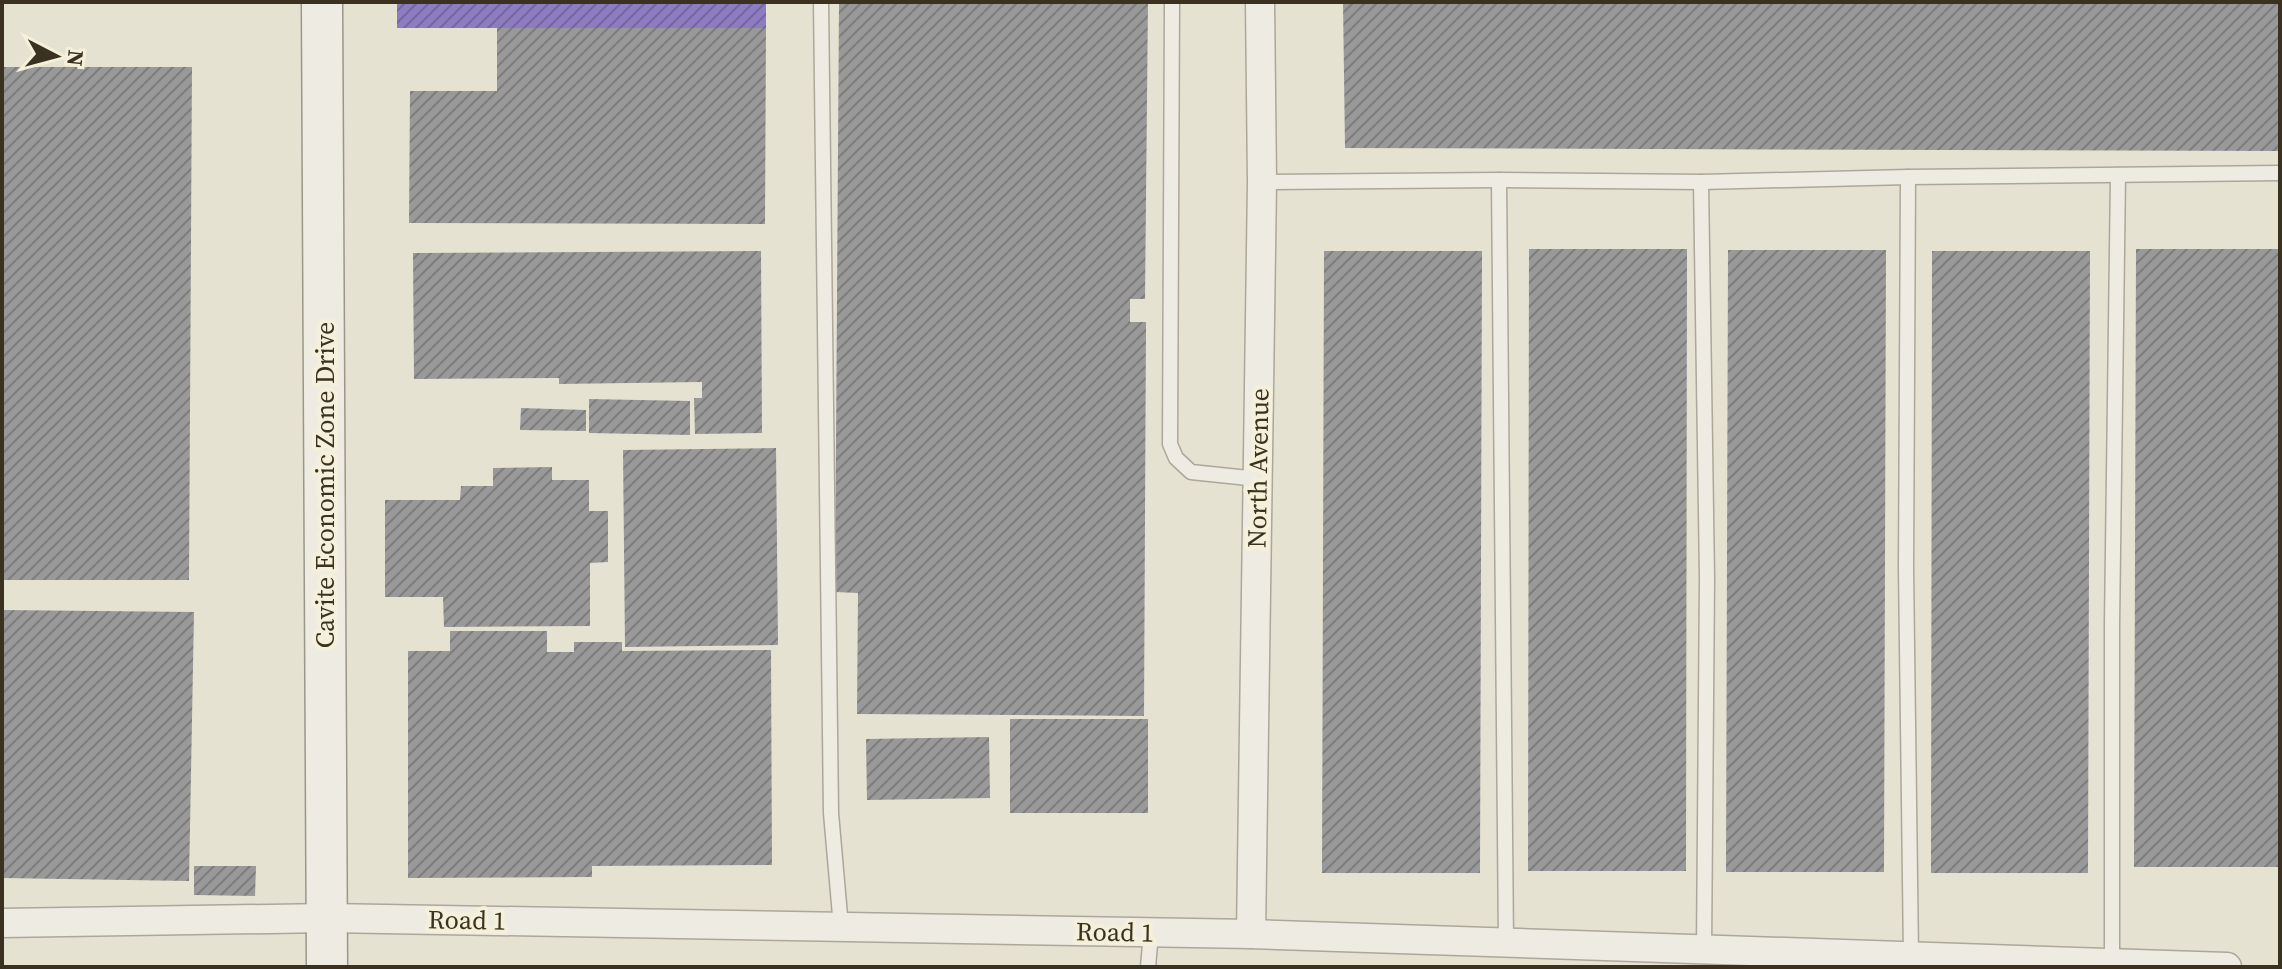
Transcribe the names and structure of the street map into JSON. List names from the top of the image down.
{
  "streets": {
    "street": ["North Avenue", "Cavite Economic Zone Drive", "Road 1"]
  },
  "crossings": [
    ["North Avenue", "Road 1"],
    ["Cavite Economic Zone Drive", "Road 1"]
  ],
  "north": "right"
}
